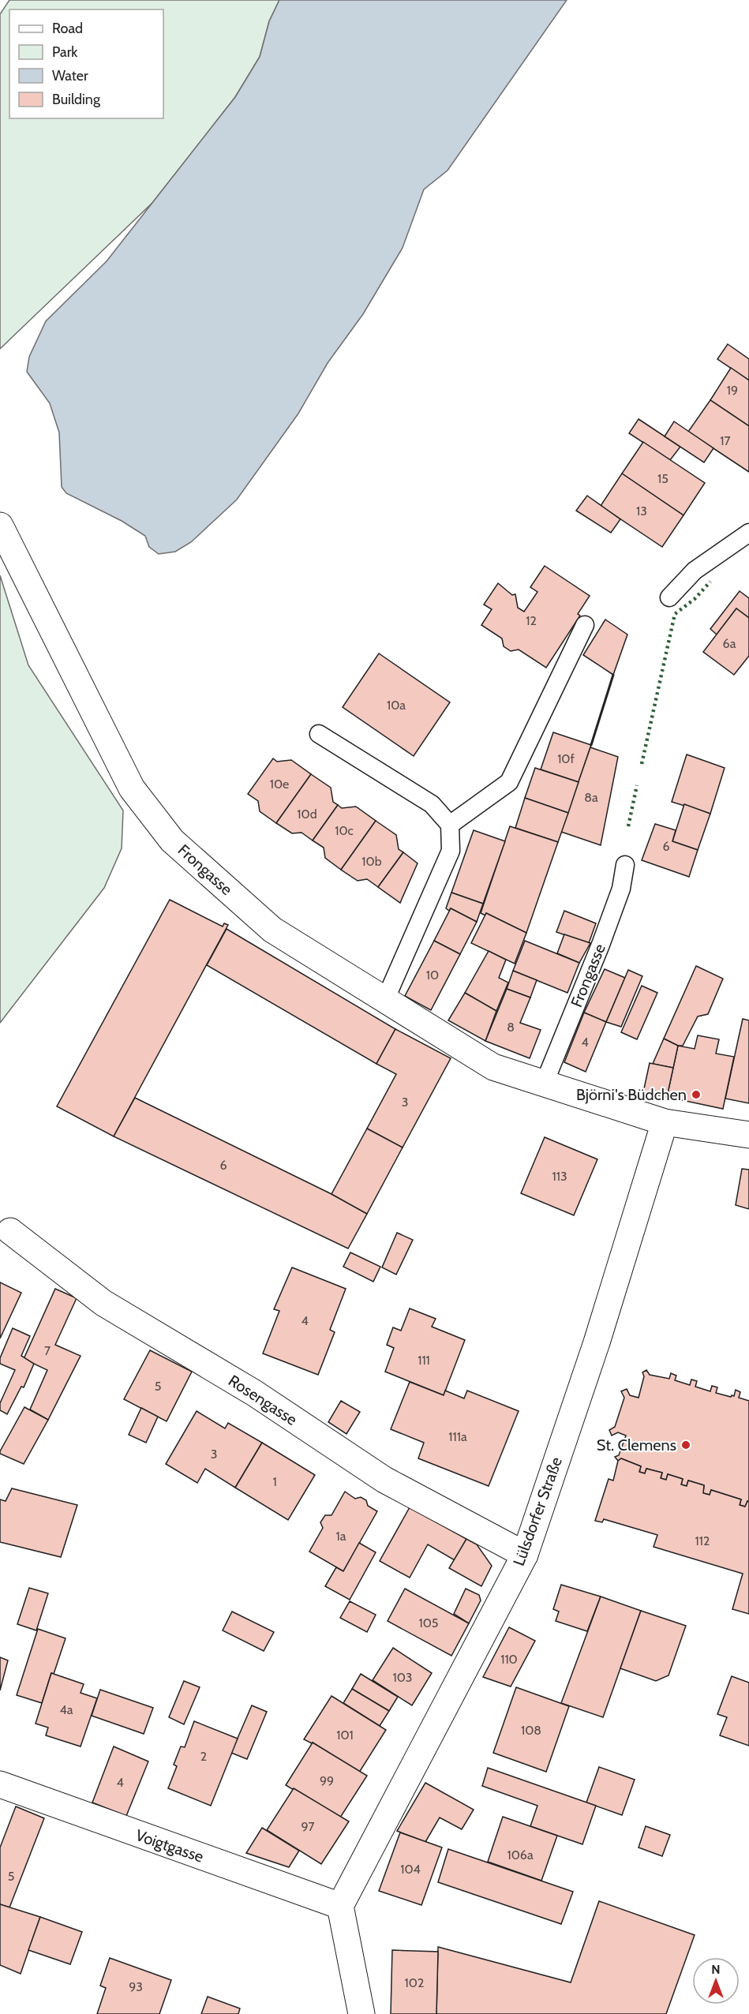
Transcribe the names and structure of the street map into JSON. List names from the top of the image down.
{
  "streets": {
    "street": [
      "Frongasse",
      "Rosengasse",
      "Lülsdorfer Straße",
      "Voigtgasse"
    ]
  },
  "crossings": [
    ["Frongasse", "Lülsdorfer Straße"],
    ["Rosengasse", "Lülsdorfer Straße"],
    ["Lülsdorfer Straße", "Voigtgasse"]
  ],
  "places": ["Björni's Büdchen", "St. Clemens"],
  "house_numbers": [
    "19",
    "17",
    "15",
    "13",
    "12",
    "6a",
    "10a",
    "10f",
    "10e",
    "8a",
    "10d",
    "10c",
    "6",
    "10b",
    "10",
    "8",
    "4",
    "3",
    "6",
    "113",
    "4",
    "7",
    "111",
    "5",
    "111a",
    "3",
    "1",
    "1a",
    "112",
    "105",
    "110",
    "103",
    "4a",
    "108",
    "101",
    "2",
    "99",
    "4",
    "97",
    "106a",
    "104",
    "5",
    "102",
    "93"
  ],
  "legend": [
    "Road",
    "Park",
    "Water",
    "Building"
  ],
  "north": "top"
}
